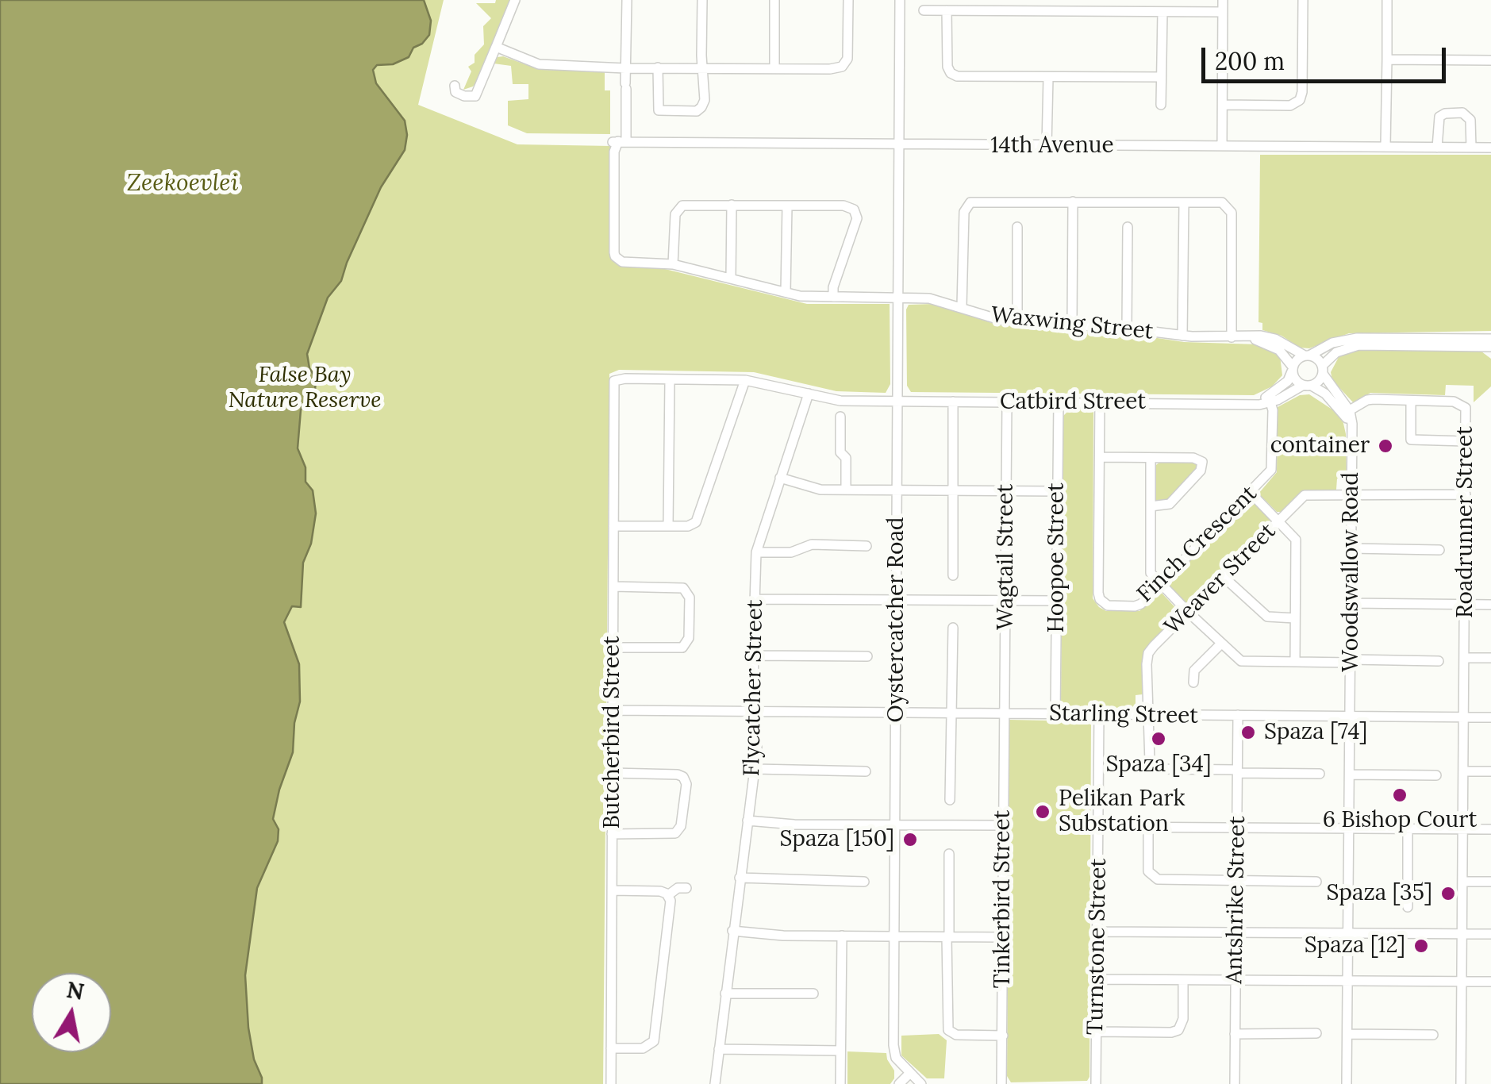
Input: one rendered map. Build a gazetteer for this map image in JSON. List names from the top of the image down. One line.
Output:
{"streets":{"street":["14th Avenue","Waxwing Street","Catbird Street","Roadrunner Street","Finch Crescent","Wagtail Street","Hoopoe Street","Woodswallow Road","Weaver Street","Oystercatcher Road","Flycatcher Street","Starling Street","Butcherbird Street","Tinkerbird Street","Antshrike Street","Turnstone Street"]},"crossings":[["14th Avenue","Waxwing Street"],["14th Avenue","Oystercatcher Road"],["Waxwing Street","Catbird Street"],["Waxwing Street","Woodswallow Road"],["Waxwing Street","Oystercatcher Road"],["Catbird Street","Finch Crescent"],["Catbird Street","Wagtail Street"],["Catbird Street","Hoopoe Street"],["Catbird Street","Woodswallow Road"],["Catbird Street","Oystercatcher Road"],["Catbird Street","Flycatcher Street"],["Catbird Street","Butcherbird Street"],["Roadrunner Street","Woodswallow Road"],["Roadrunner Street","Weaver Street"],["Roadrunner Street","Starling Street"],["Wagtail Street","Starling Street"],["Wagtail Street","Tinkerbird Street"],["Hoopoe Street","Starling Street"],["Woodswallow Road","Weaver Street"],["Woodswallow Road","Starling Street"],["Weaver Street","Starling Street"],["Weaver Street","Antshrike Street"],["Oystercatcher Road","Starling Street"],["Flycatcher Street","Starling Street"],["Starling Street","Butcherbird Street"],["Starling Street","Tinkerbird Street"],["Starling Street","Antshrike Street"],["Starling Street","Turnstone Street"]],"water":["Zeekoevlei"],"parks":["False Bay Nature Reserve"],"places":["container","Spaza [74]","Spaza [34]","6 Bishop Court","Pelikan Park Substation","Spaza [150]","Spaza [35]","Spaza [12]"],"scale_bar":"200 m","north":"top"}
